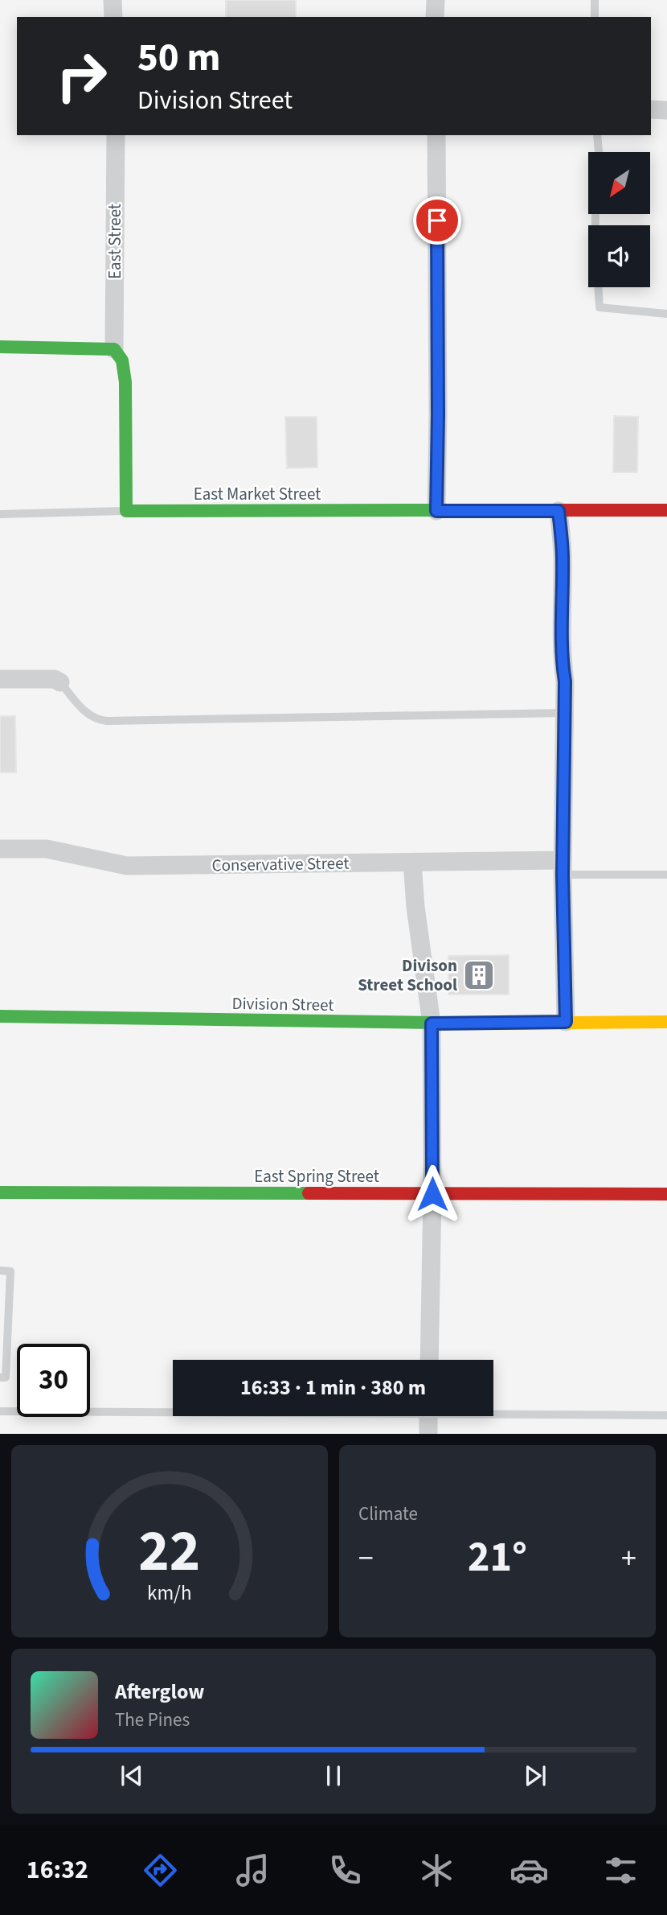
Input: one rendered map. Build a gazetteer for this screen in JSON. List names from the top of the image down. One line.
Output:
{"streets":{"street":["East Street","East Market Street","Conservative Street","Division Street","East Spring Street"]},"places":{"building":["Divison Street School"]},"north":"bottom left","page":{"turn":["50 m","Division Street"],"limit":"30","trip":"16:33 · 1 min · 380 m","tile":"Climate","heat":["−","21°","+"],"song":["Afterglow","The Pines"],"tabs":"16:32","gauge":["22","km/h"]}}
